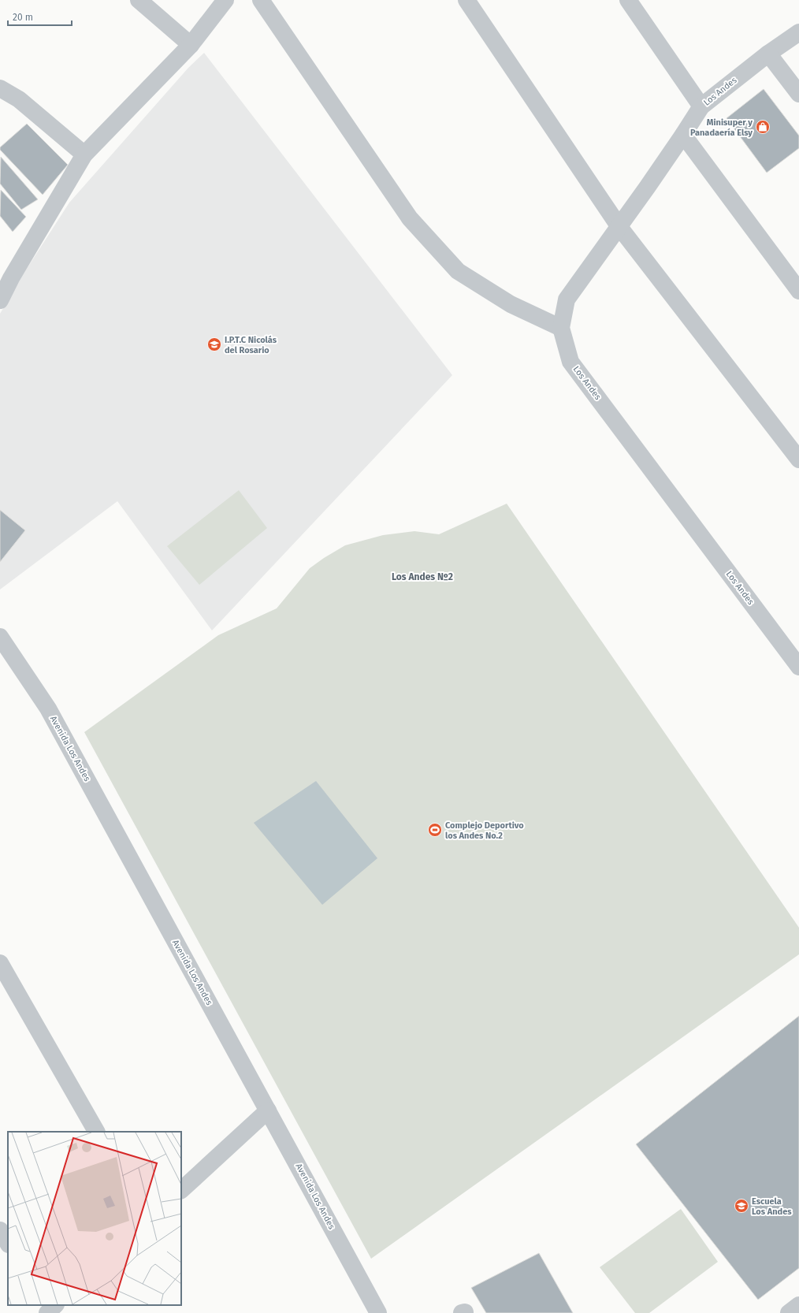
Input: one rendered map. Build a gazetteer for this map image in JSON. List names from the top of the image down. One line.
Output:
{"streets":{"street":["Los Andes","Avenida Los Andes"]},"districts":["Los Andes Nº2"],"places":{"shop":["Minisuper y Panadaería Elsy"],"school or university":["I.P.T.C Nicolás del Rosario","Escuela Los Andes"],"sports":["Complejo Deportivo los Andes No.2"]},"scale_bar":"20 m"}
